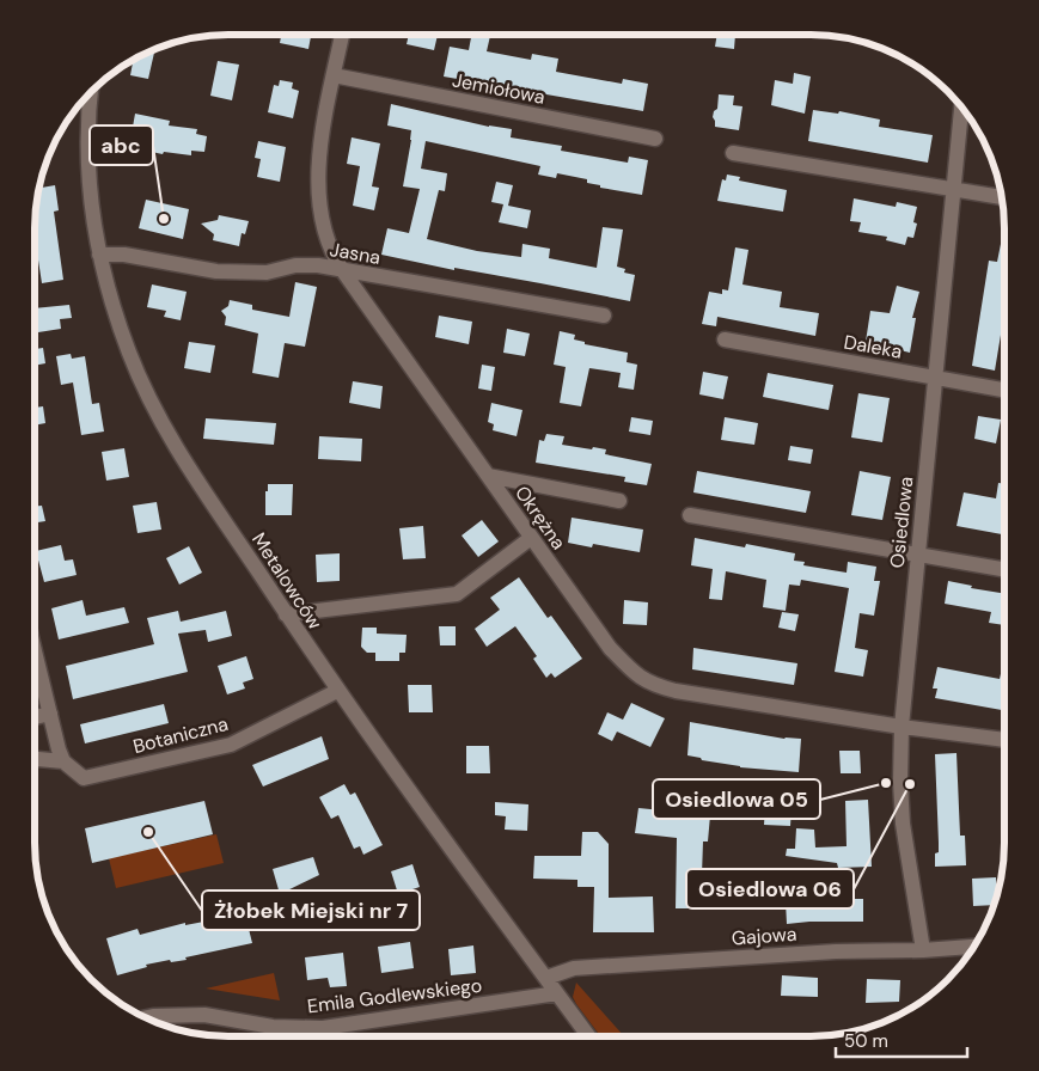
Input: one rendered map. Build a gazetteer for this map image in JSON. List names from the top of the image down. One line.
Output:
{"streets":{"street":["Jemiołowa","Jasna","Daleka","Okrężna","Osiedlowa","Metalowców","Botaniczna","Gajowa","Emila Godlewskiego"]},"crossings":[["Jemiołowa","Okrężna"],["Jasna","Okrężna"],["Jasna","Metalowców"],["Daleka","Osiedlowa"],["Okrężna","Osiedlowa"],["Osiedlowa","Gajowa"],["Metalowców","Botaniczna"],["Metalowców","Gajowa"],["Metalowców","Emila Godlewskiego"]],"places":["abc","Osiedlowa 05","Osiedlowa 06","Żłobek Miejski nr 7"],"scale_bar":"50 m"}
